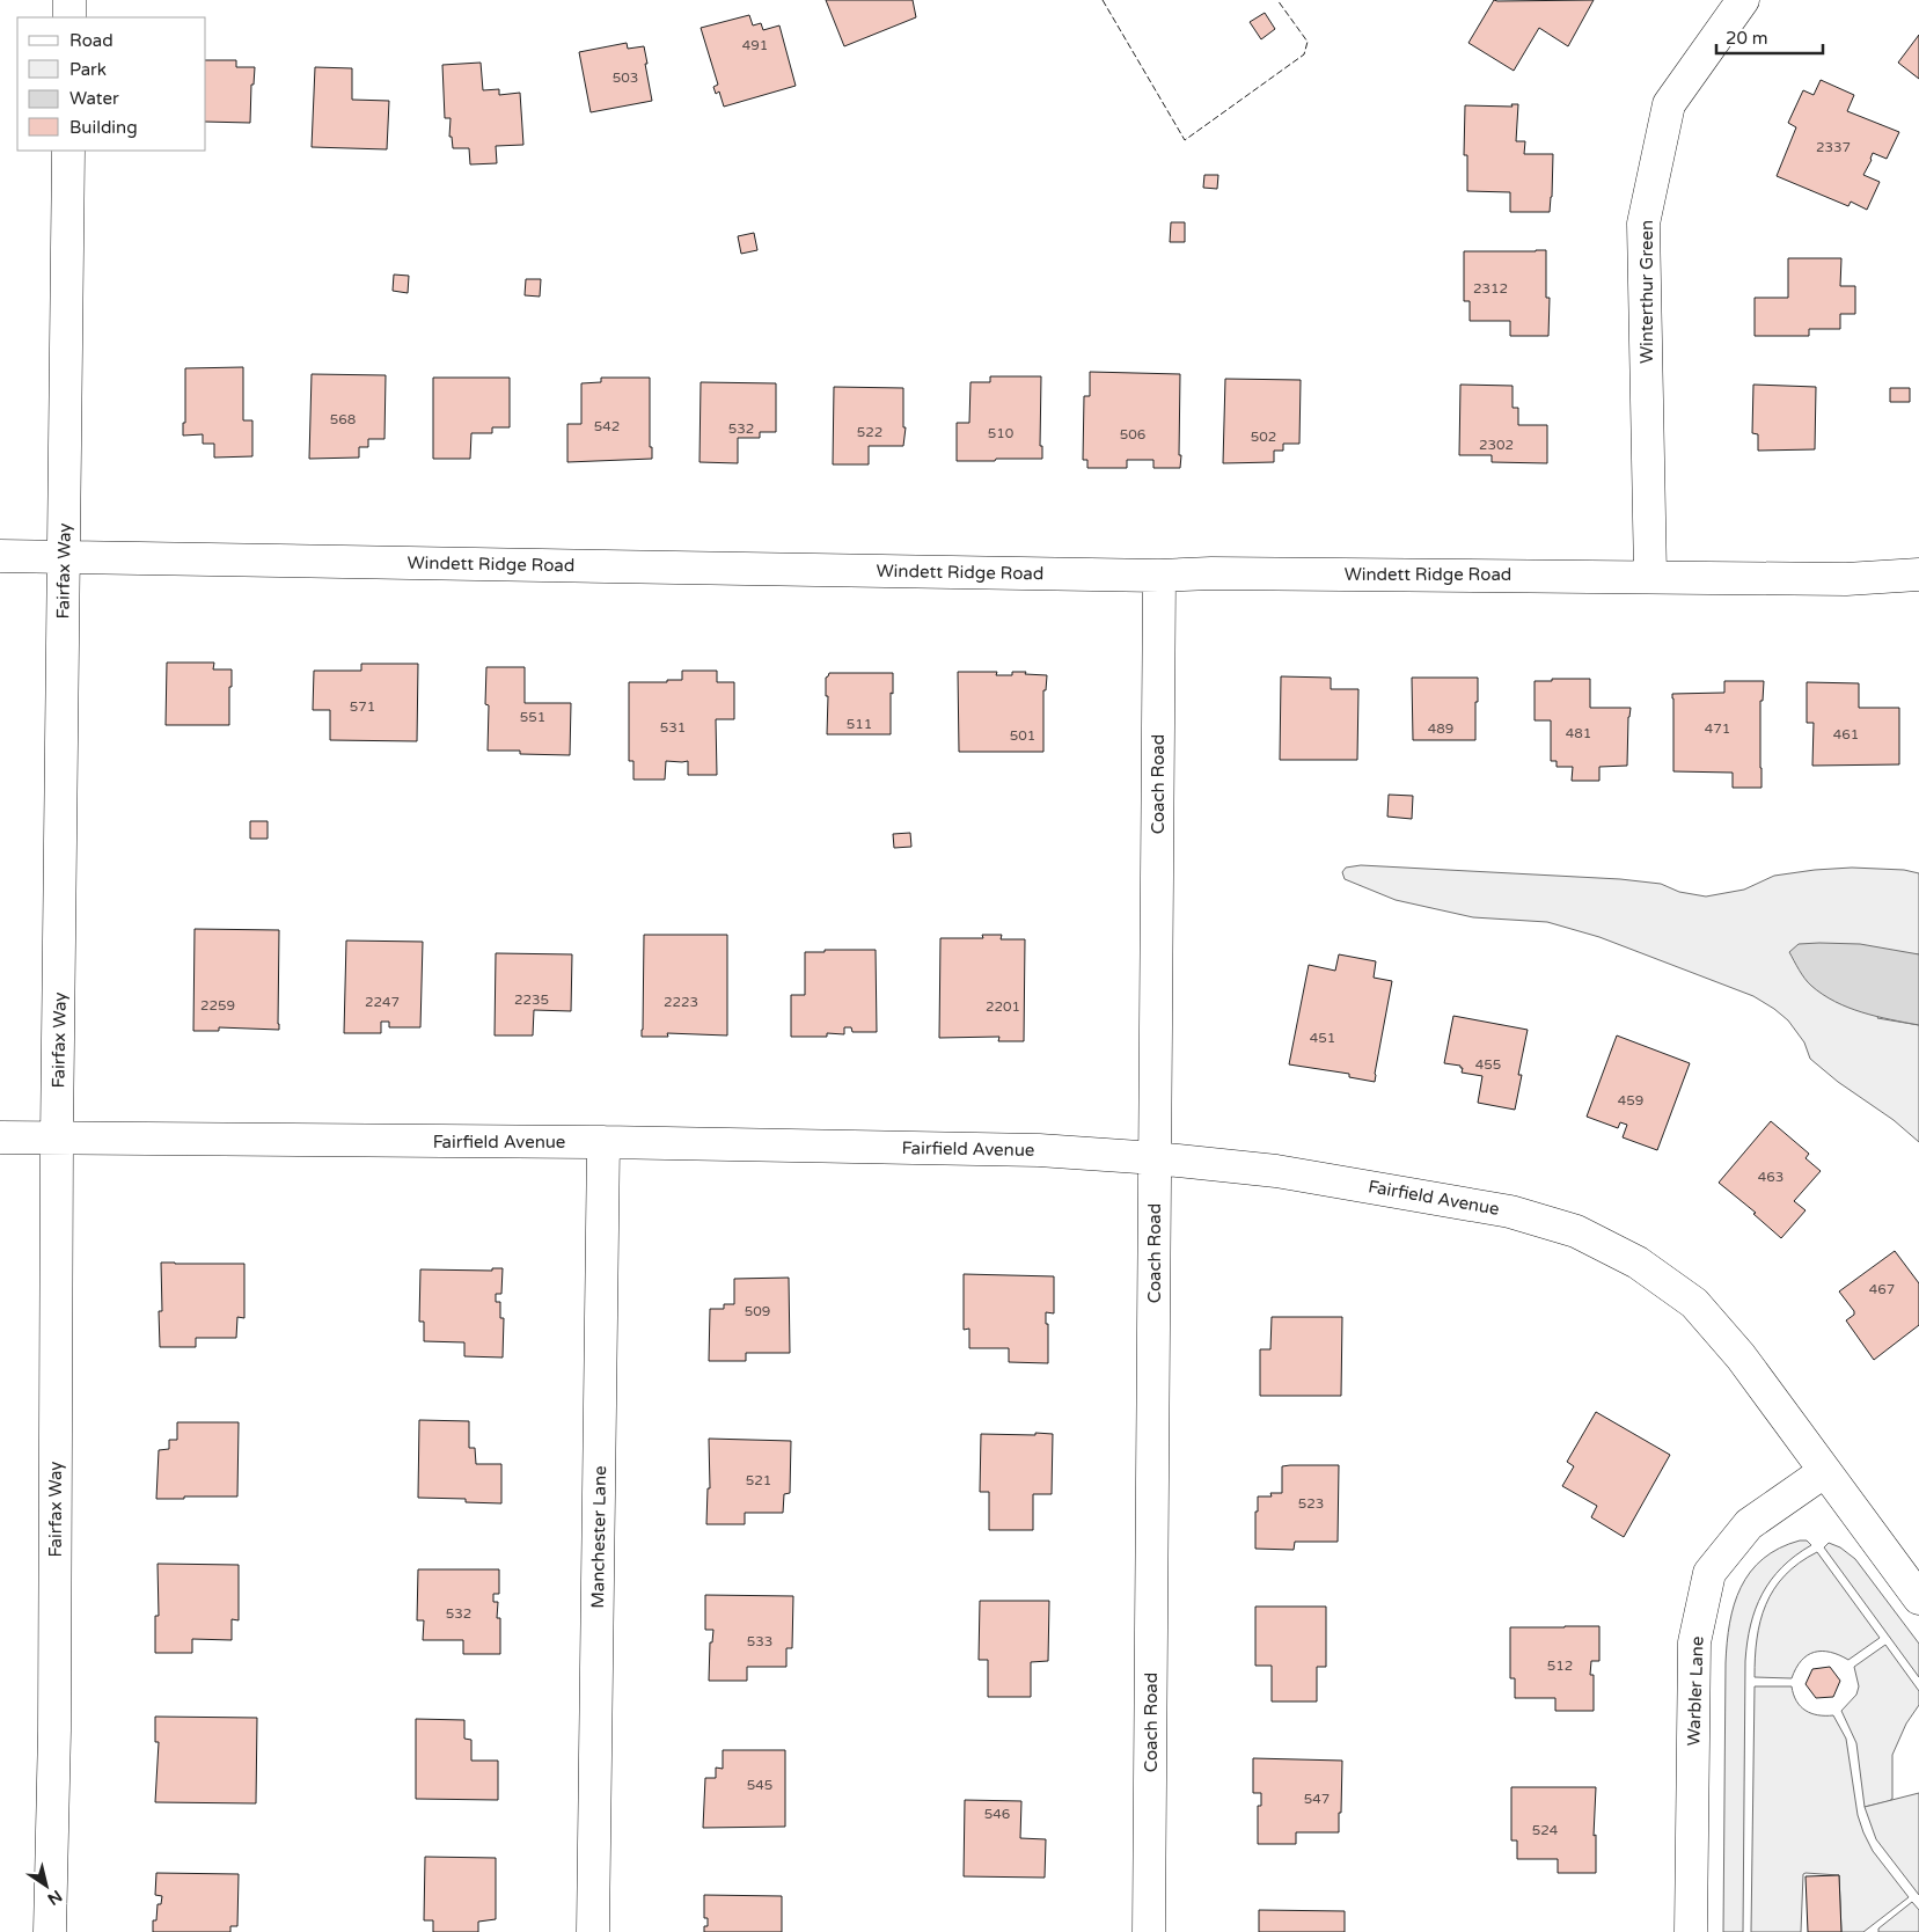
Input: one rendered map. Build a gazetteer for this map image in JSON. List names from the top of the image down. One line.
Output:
{"streets":{"street":["Winterthur Green","Windett Ridge Road","Fairfax Way","Coach Road","Fairfield Avenue","Manchester Lane","Warbler Lane"]},"crossings":[["Winterthur Green","Windett Ridge Road"],["Windett Ridge Road","Fairfax Way"],["Windett Ridge Road","Coach Road"],["Fairfax Way","Fairfield Avenue"],["Coach Road","Fairfield Avenue"],["Fairfield Avenue","Manchester Lane"],["Fairfield Avenue","Warbler Lane"]],"house_numbers":["491","503","2337","2312","568","542","532","522","510","506","502","2302","571","551","511","531","489","471","481","461","501","2235","2247","2223","2259","2201","451","455","459","463","467","509","521","523","532","533","512","545","547","546","524"],"legend":["Road","Park","Water","Building"],"scale_bar":"20 m","north":"bottom right"}
